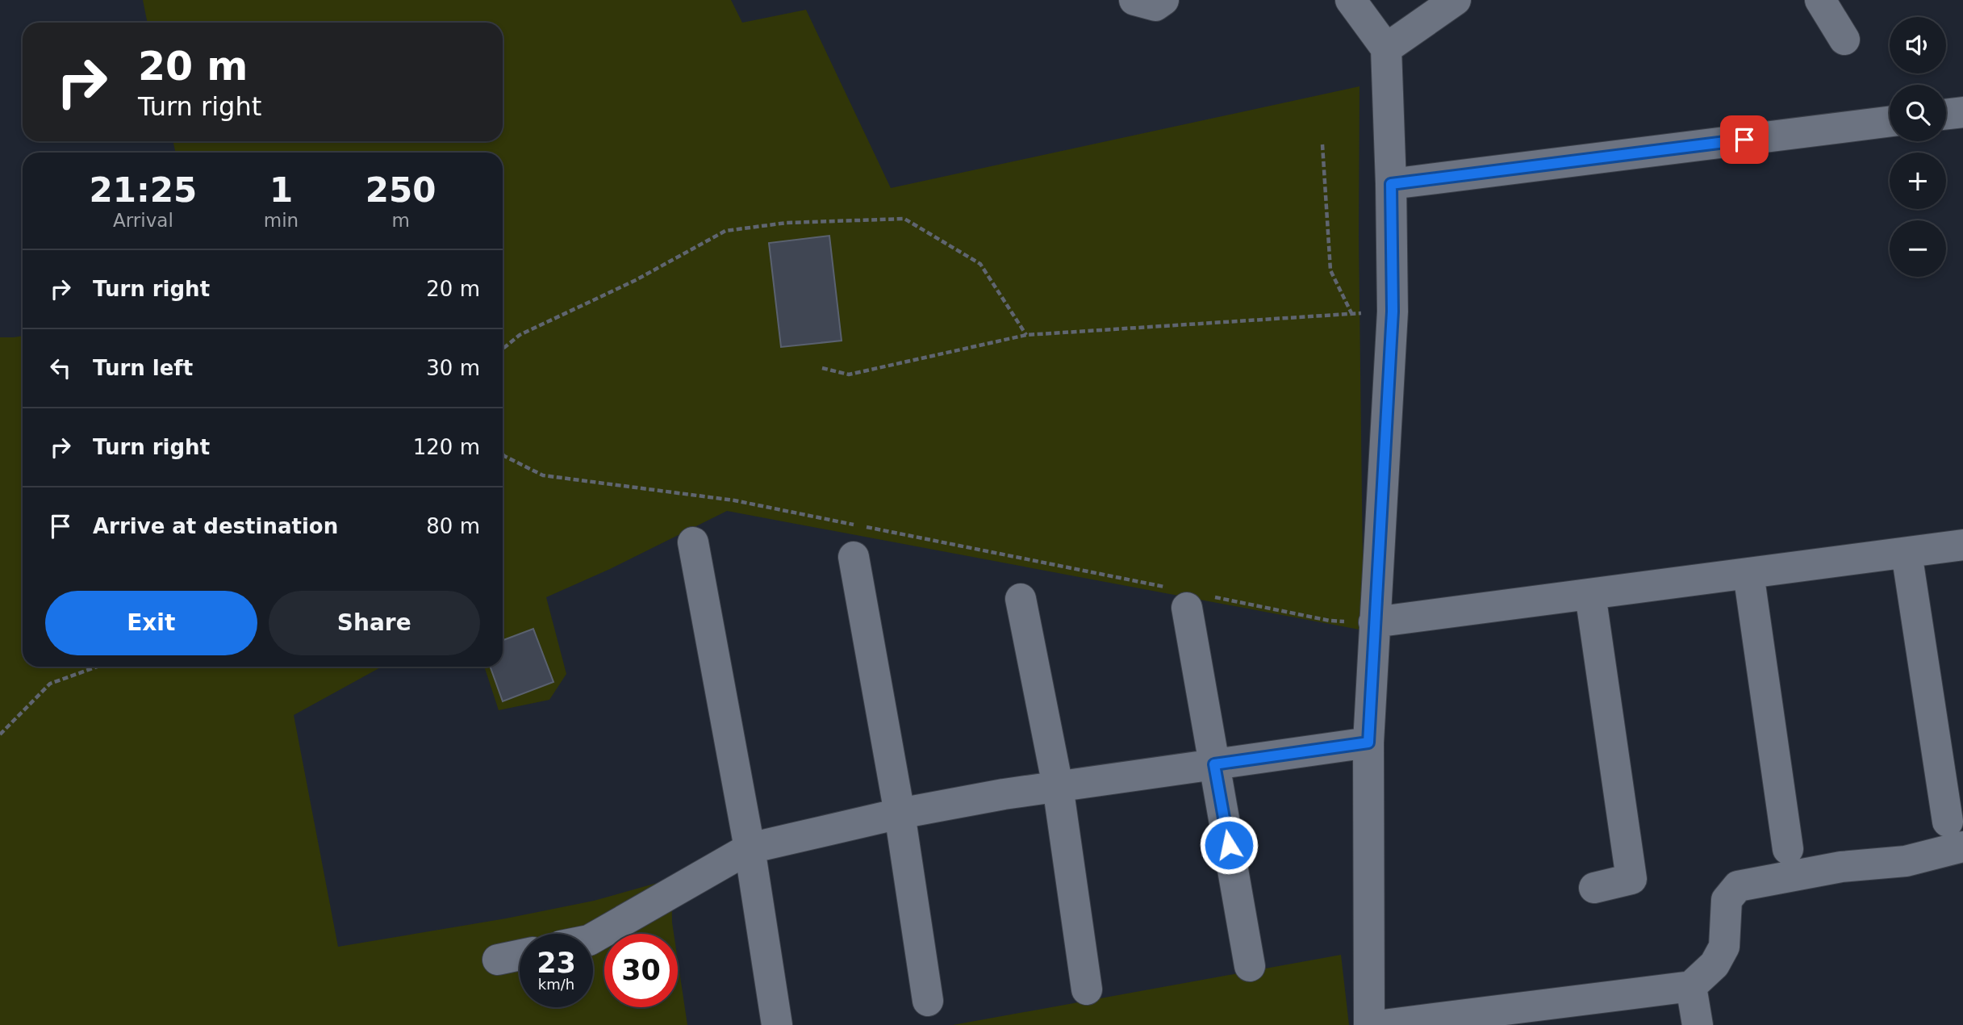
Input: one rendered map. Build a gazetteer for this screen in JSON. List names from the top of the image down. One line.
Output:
{"page":{"map_buttons":["+","−"],"turn":["20 m","Turn right"],"eta":["21:25","Arrival","1","min","250","m"],"list":[{"name":"Turn right","value":"20 m"},{"name":"Turn left","value":"30 m"},{"name":"Turn right","value":"120 m"},{"name":"Arrive at destination","value":"80 m"}],"buttons":["Exit","Share"],"speed":"23 km/h","limit":"30"}}
